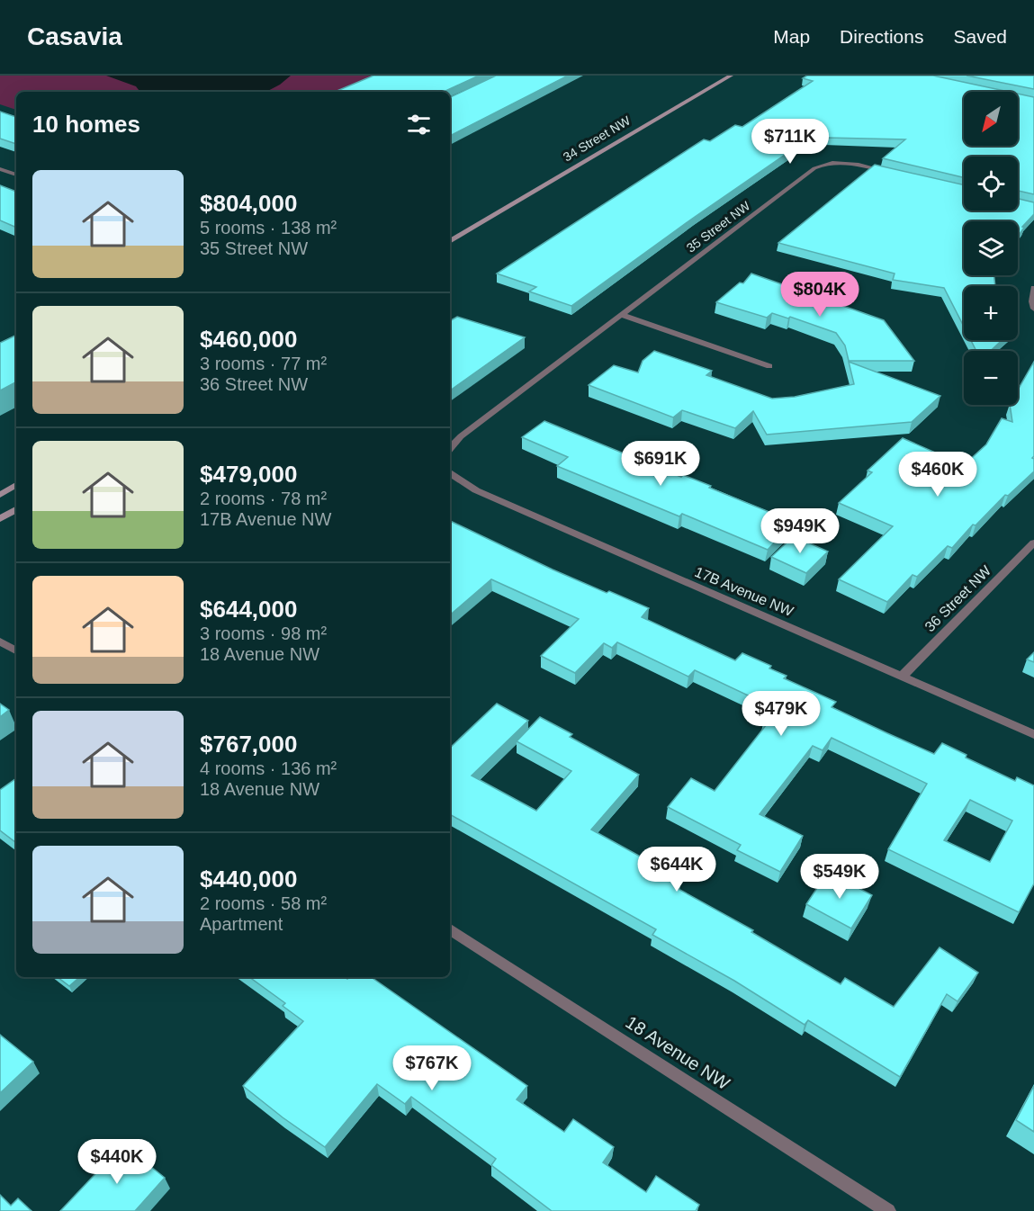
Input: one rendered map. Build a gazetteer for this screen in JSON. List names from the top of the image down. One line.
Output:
{"streets":{"main road":["34 Street NW"],"street":["35 Street NW","17B Avenue NW","36 Street NW","18 Avenue NW"]},"crossings":[["17B Avenue NW","36 Street NW"]],"north":"bottom left","page":{"header":"Casavia","nav":["Map","Directions","Saved"],"map_buttons":["+","−"],"heading":"10 homes","price":["$711K","$804K","$691K","$460K","$949K","$479K","$644K","$549K","$767K","$440K"],"list":[{"name":"$804,000","note":"5 rooms · 138 m² · 35 Street NW"},{"name":"$460,000","note":"3 rooms · 77 m² · 36 Street NW"},{"name":"$479,000","note":"2 rooms · 78 m² · 17B Avenue NW"},{"name":"$644,000","note":"3 rooms · 98 m² · 18 Avenue NW"},{"name":"$767,000","note":"4 rooms · 136 m² · 18 Avenue NW"},{"name":"$440,000","note":"2 rooms · 58 m² · Apartment"}]}}
